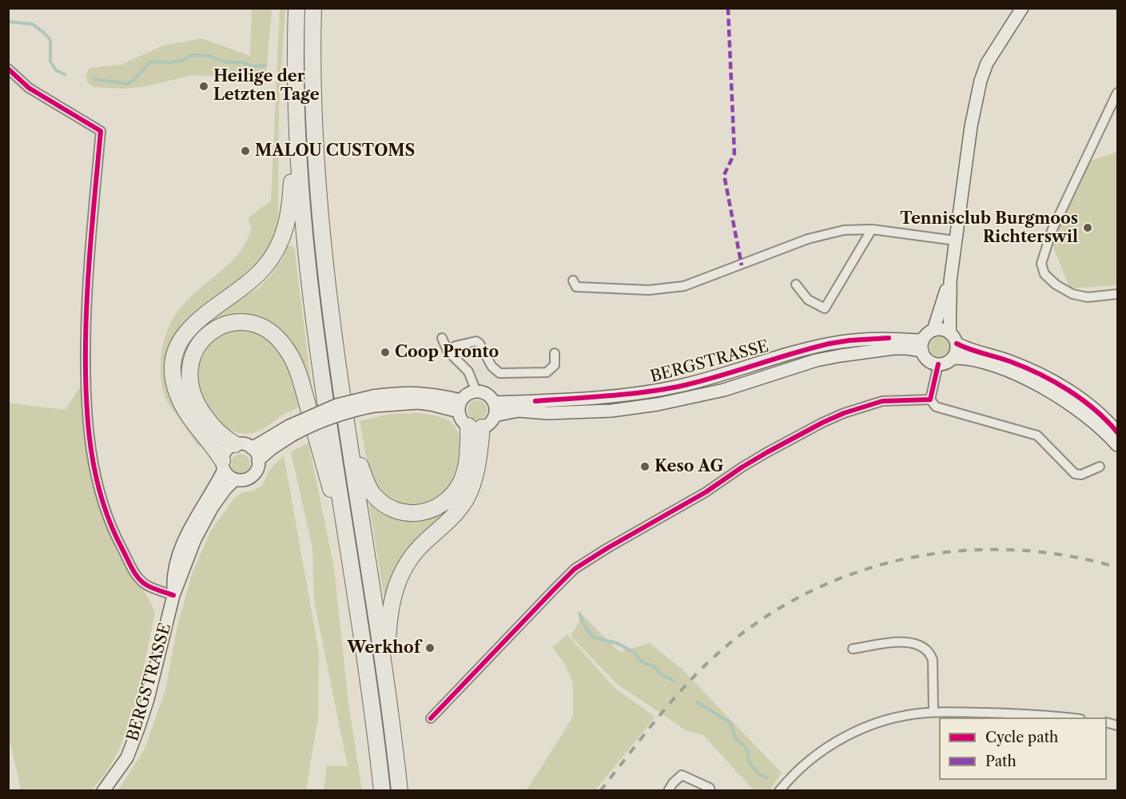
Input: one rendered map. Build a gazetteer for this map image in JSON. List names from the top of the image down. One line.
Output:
{"streets":{"main road":["BERGSTRASSE"]},"places":["Heilige der Letzten Tage","MALOU CUSTOMS","Tennisclub Burgmoos Richterswil","Coop Pronto","Keso AG","Werkhof"],"legend":["Cycle path","Path"]}
